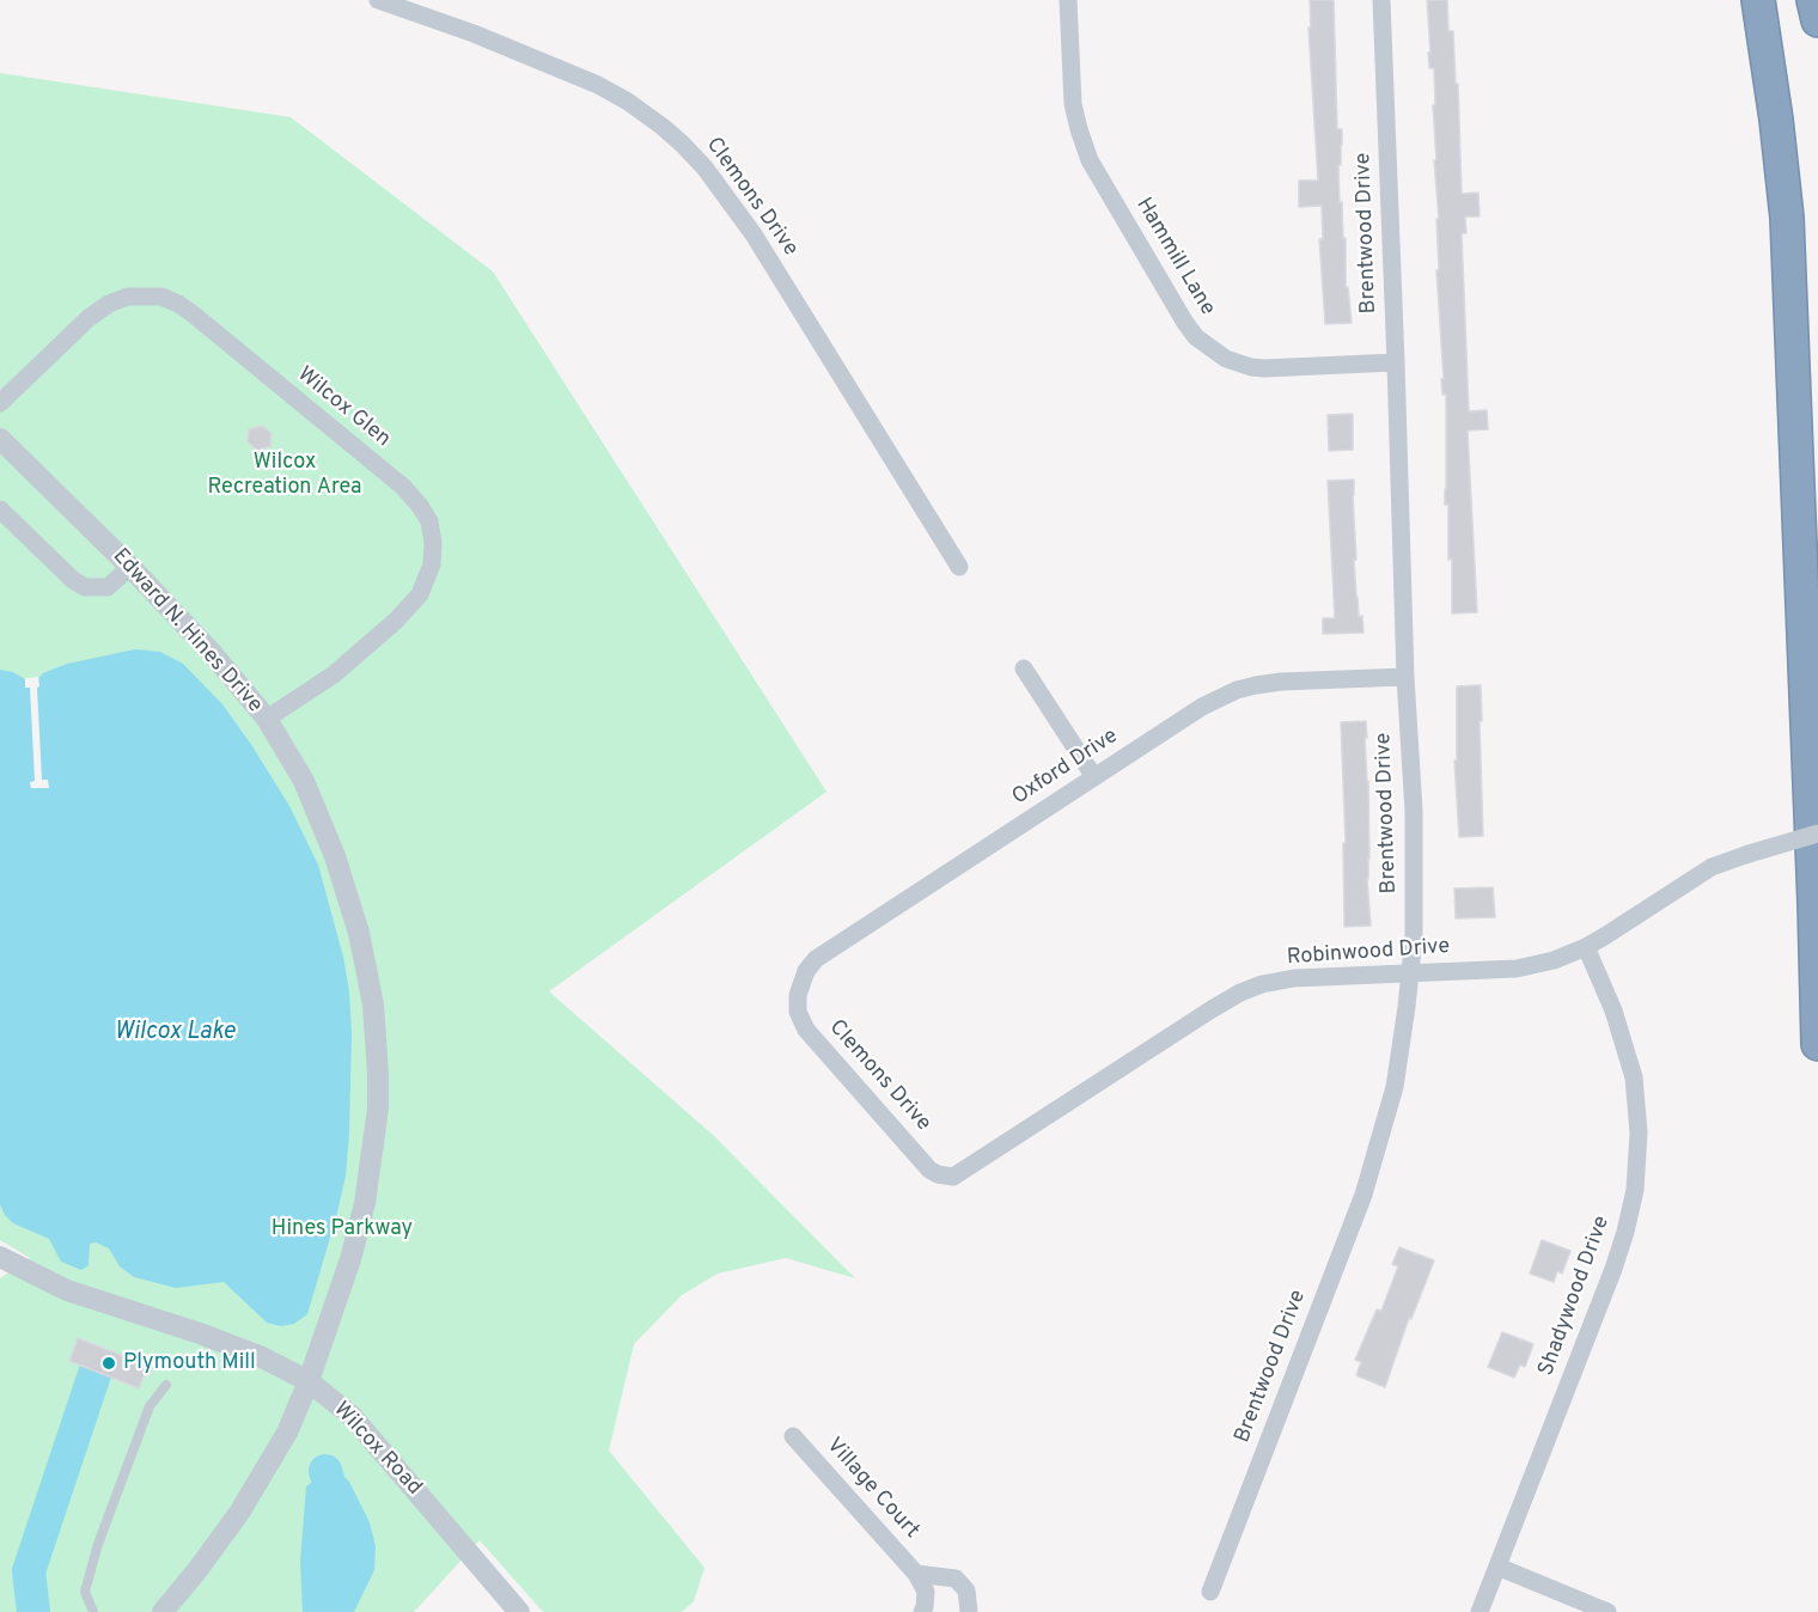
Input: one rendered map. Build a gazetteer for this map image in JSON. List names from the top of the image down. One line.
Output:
{"streets":{"street":["Clemons Drive","Brentwood Drive","Hammill Lane","Wilcox Glen","Edward N. Hines Drive","Oxford Drive","Robinwood Drive","Shadywood Drive","Wilcox Road","Village Court"]},"crossings":[["Clemons Drive","Oxford Drive"],["Clemons Drive","Robinwood Drive"],["Brentwood Drive","Hammill Lane"],["Brentwood Drive","Oxford Drive"],["Brentwood Drive","Robinwood Drive"],["Wilcox Glen","Edward N. Hines Drive"],["Edward N. Hines Drive","Wilcox Road"],["Robinwood Drive","Shadywood Drive"]],"water":["Wilcox Lake"],"parks":["Wilcox Recreation Area","Hines Parkway"],"places":["Plymouth Mill"]}
